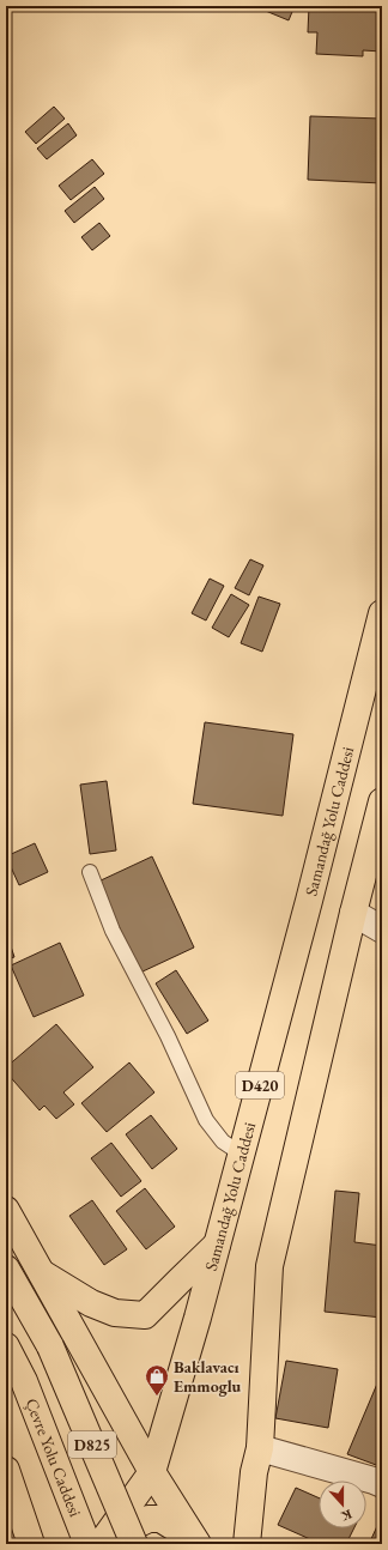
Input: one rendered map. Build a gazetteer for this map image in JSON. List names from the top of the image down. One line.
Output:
{"streets":{"highway":["Samandağ Yolu Caddesi","D420","D825","Çevre Yolu Caddesi"]},"crossings":[["Samandağ Yolu Caddesi","Çevre Yolu Caddesi"]],"places":{"shop":["Baklavacı Emmoglu"]},"north":"bottom"}
